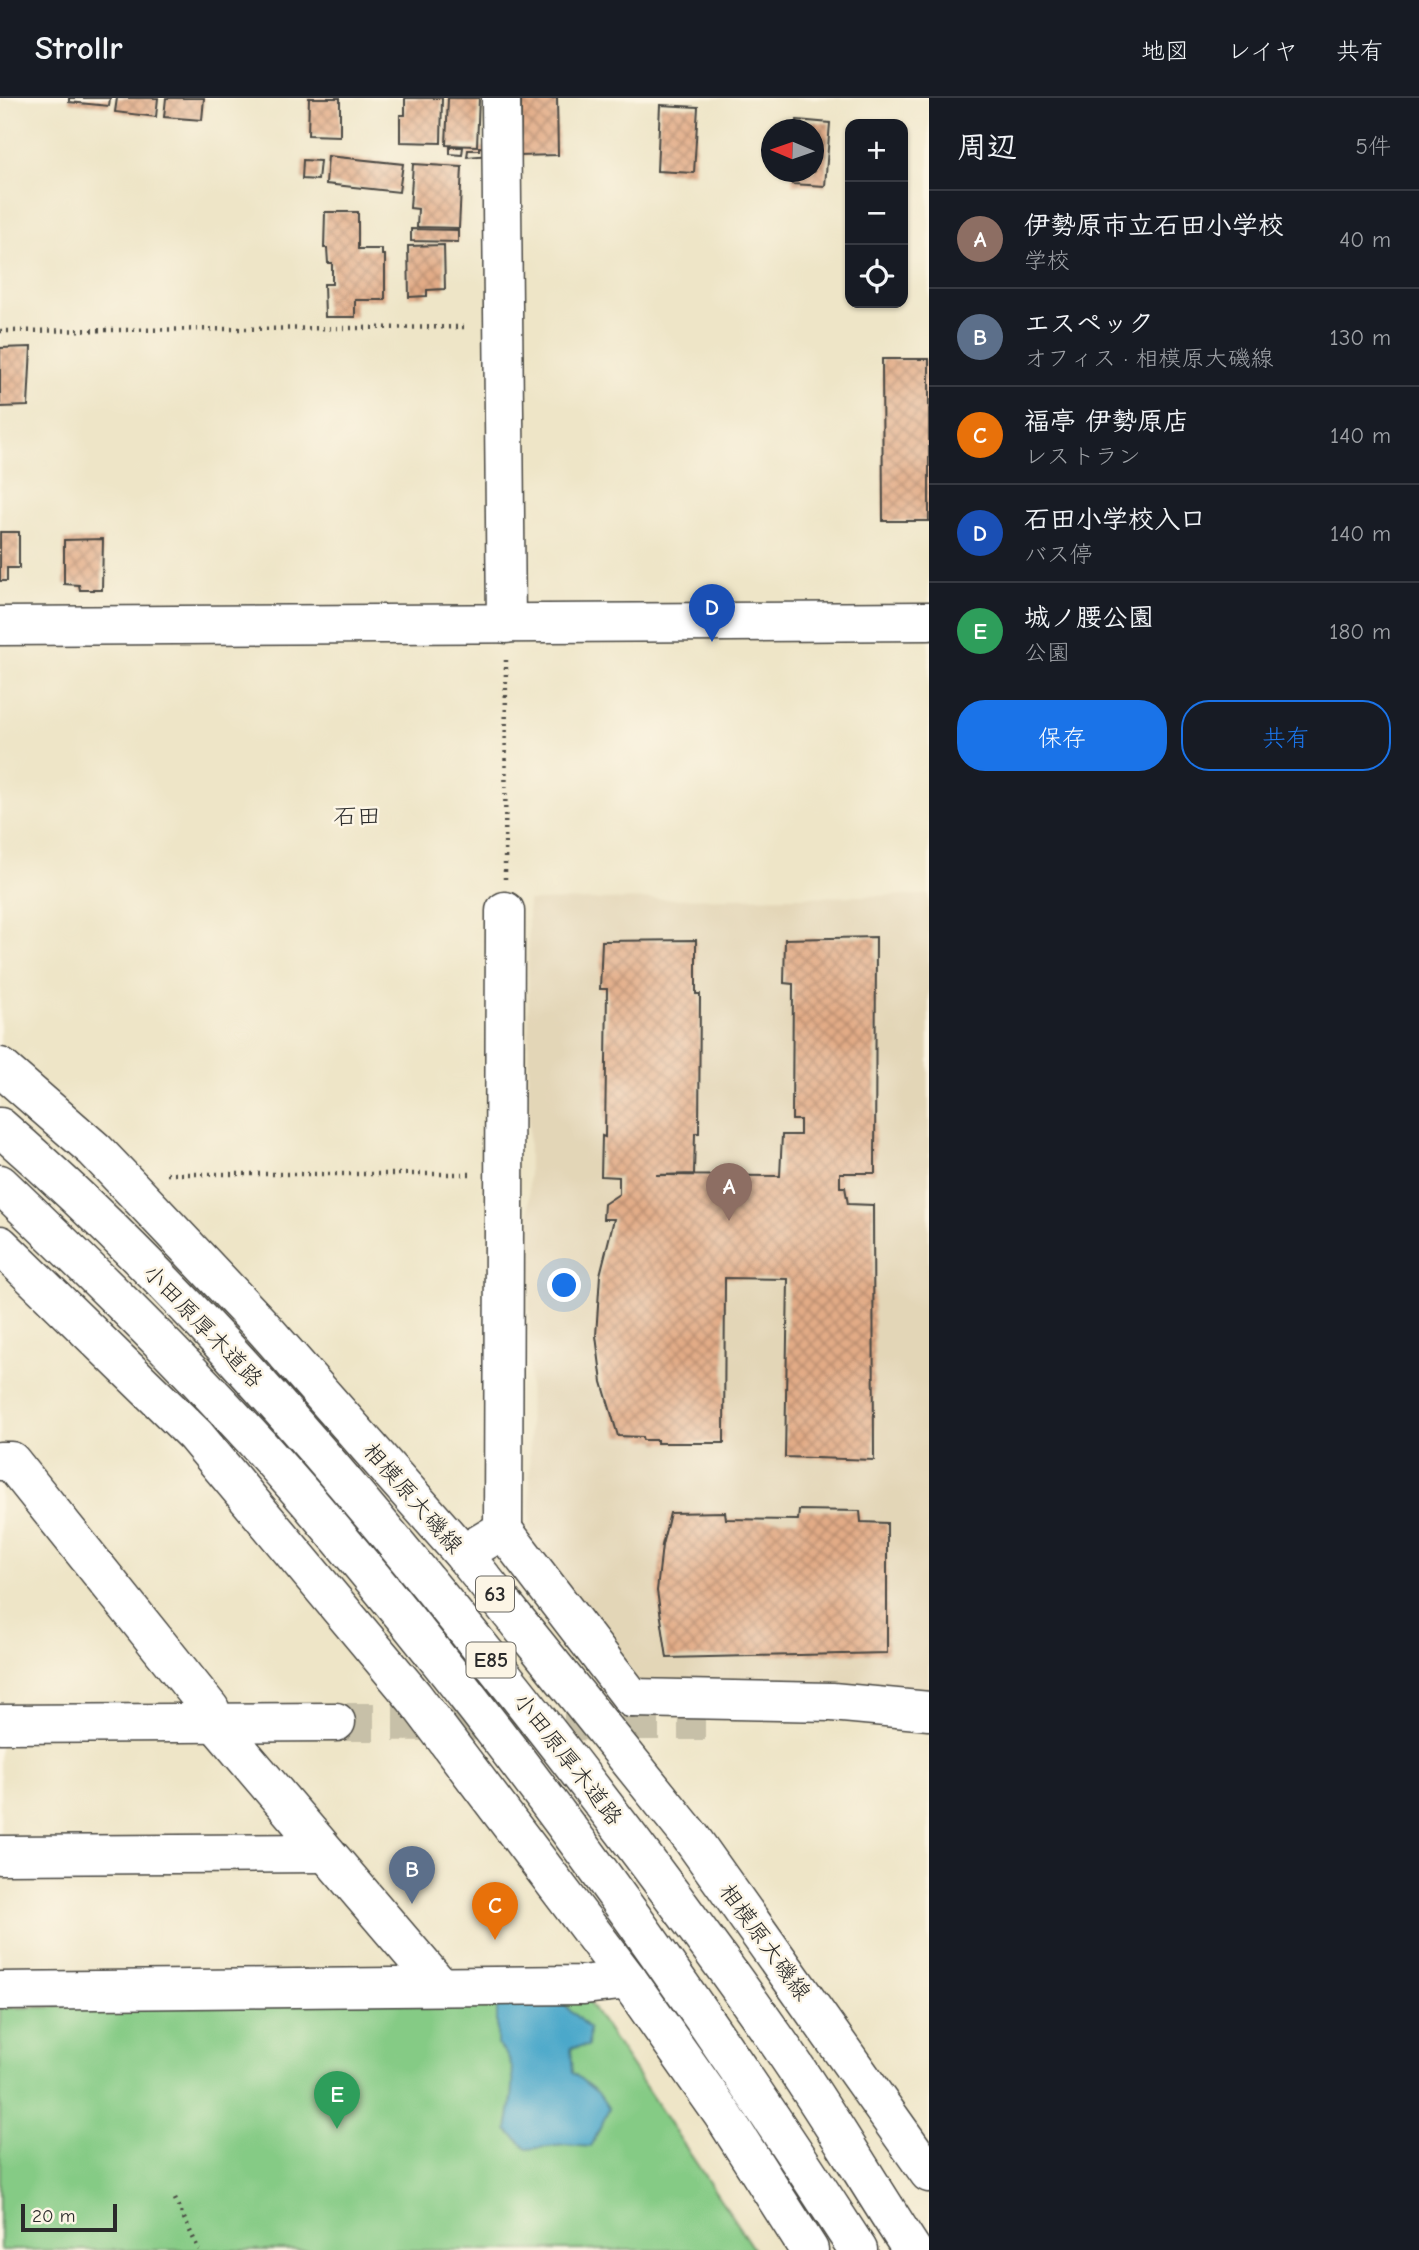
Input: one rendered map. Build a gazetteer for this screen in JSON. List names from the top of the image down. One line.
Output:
{"streets":{"main road":["小田原厚木道路","相模原大磯線","63","E85"]},"districts":["石田"],"scale_bar":"20 m","north":"left","page":{"header":"Strollr","nav":["地図","レイヤ","共有"],"heading":["周辺","5件"],"map_buttons":["+","−"],"list":[{"mark":"A","name":"伊勢原市立石田小学校","note":"学校","value":"40 m"},{"mark":"B","name":"エスペック","note":"オフィス · 相模原大磯線","value":"130 m"},{"mark":"C","name":"福亭 伊勢原店","note":"レストラン","value":"140 m"},{"mark":"D","name":"石田小学校入口","note":"バス停","value":"140 m"},{"mark":"E","name":"城ノ腰公園","note":"公園","value":"180 m"}],"pins":["D","A","B","C","E"],"buttons":["保存","共有"],"scale":"20 m"}}
